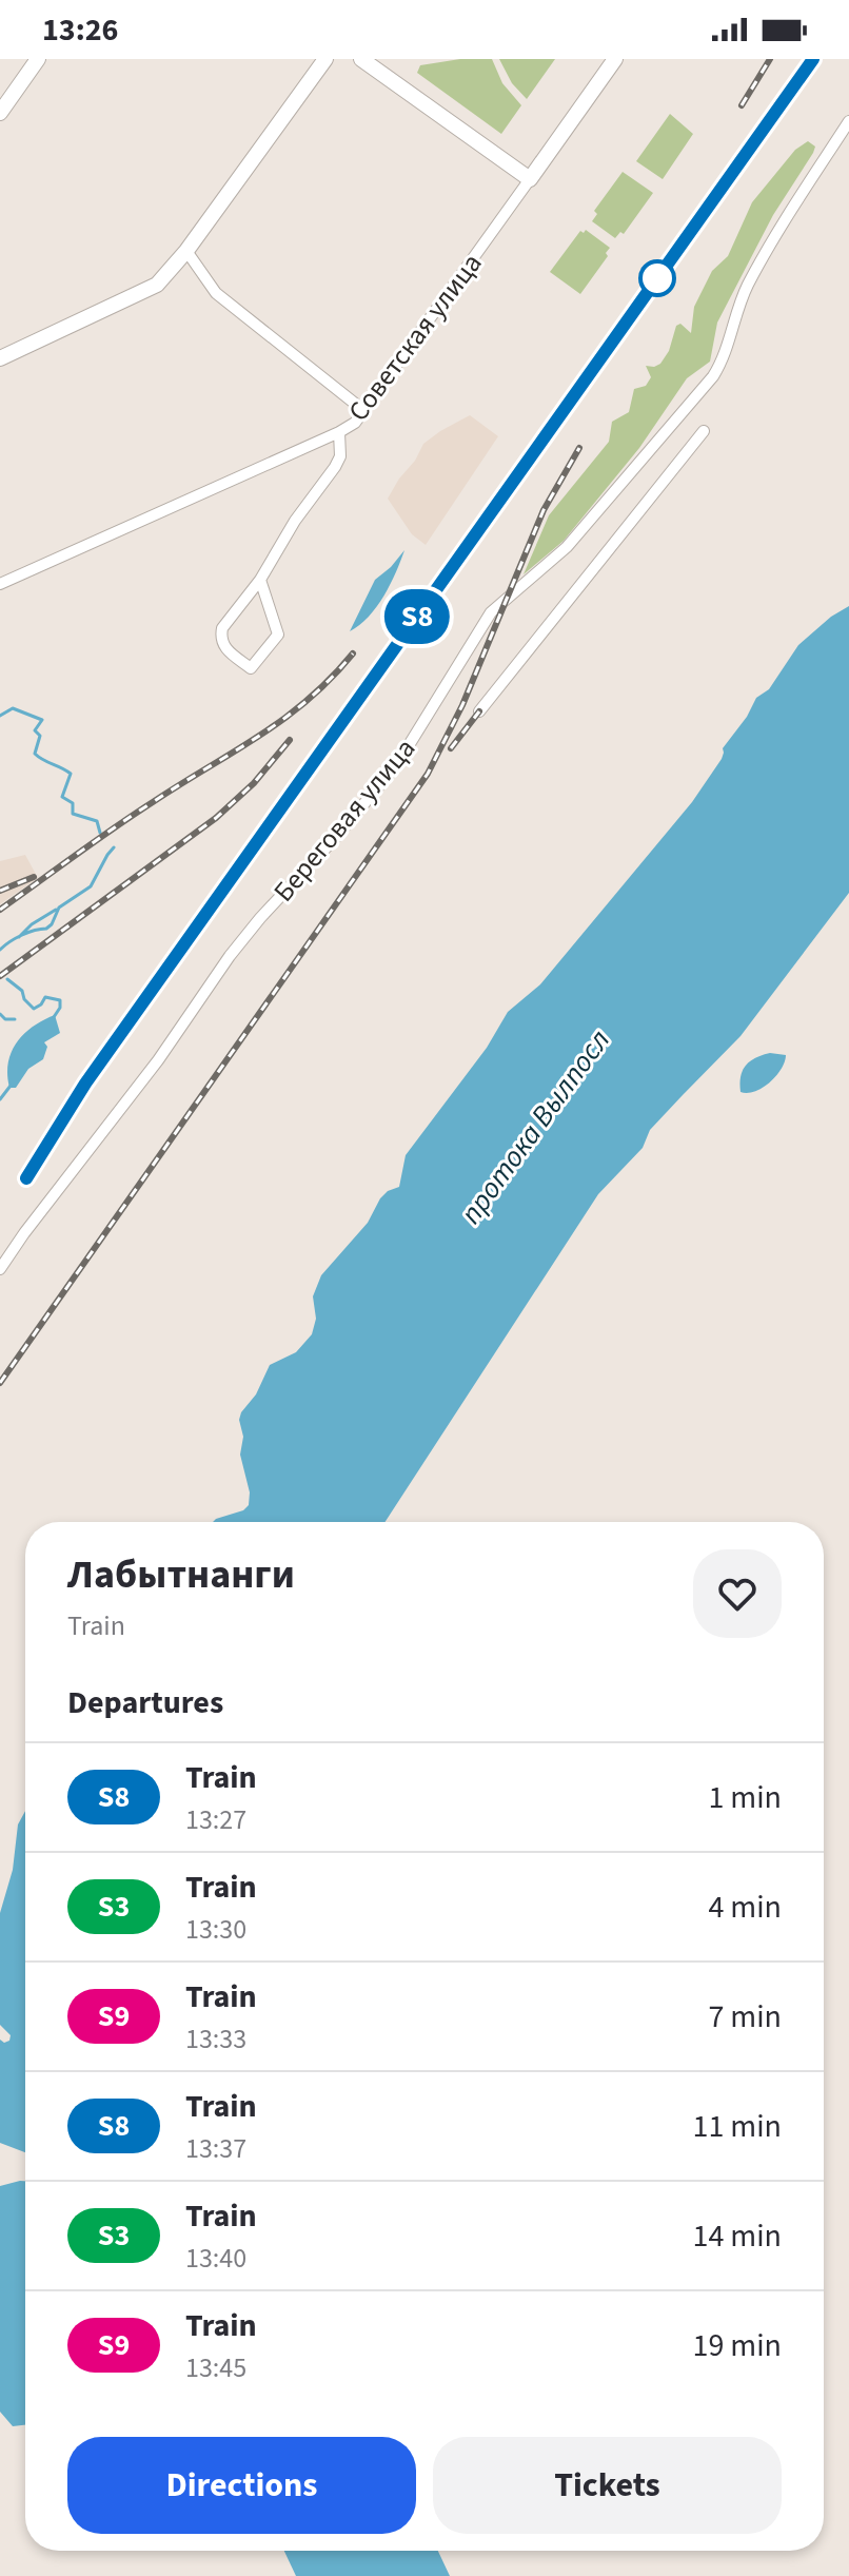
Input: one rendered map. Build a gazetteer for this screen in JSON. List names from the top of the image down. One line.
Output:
{"streets":{"street":["Советская улица","Береговая улица"]},"water":["протока Вылпосл"],"page":{"status":"13:26","on_map":"S8","heading":[["Лабытнанги","Train"],"Departures"],"list":[{"mark":"S8","name":"Train","note":"13:27","value":"1 min"},{"mark":"S3","name":"Train","note":"13:30","value":"4 min"},{"mark":"S9","name":"Train","note":"13:33","value":"7 min"},{"mark":"S8","name":"Train","note":"13:37","value":"11 min"},{"mark":"S3","name":"Train","note":"13:40","value":"14 min"},{"mark":"S9","name":"Train","note":"13:45","value":"19 min"}],"buttons":["Directions","Tickets"]}}
